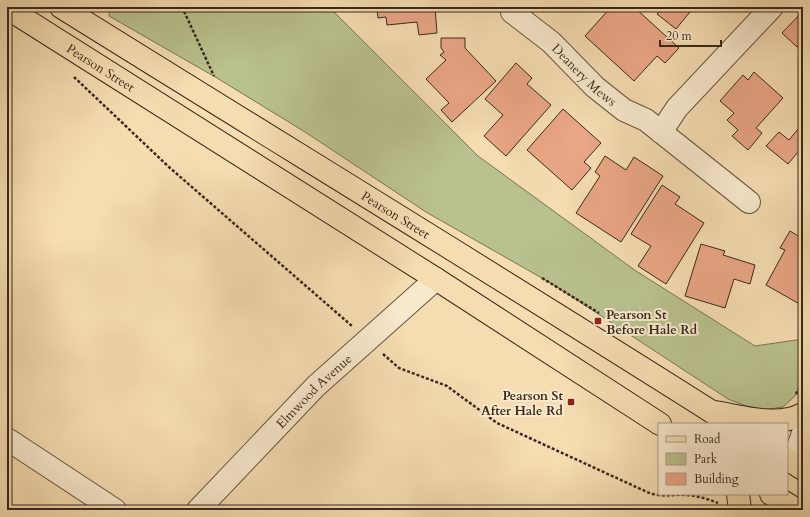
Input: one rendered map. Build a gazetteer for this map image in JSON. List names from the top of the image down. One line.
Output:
{"streets":{"main road":["Pearson Street"],"street":["Deanery Mews","Elmwood Avenue"]},"crossings":[["Pearson Street","Elmwood Avenue"]],"places":{"transit":["Pearson St Before Hale Rd","Pearson St After Hale Rd"]},"legend":["Road","Park","Building"],"scale_bar":"20 m"}
